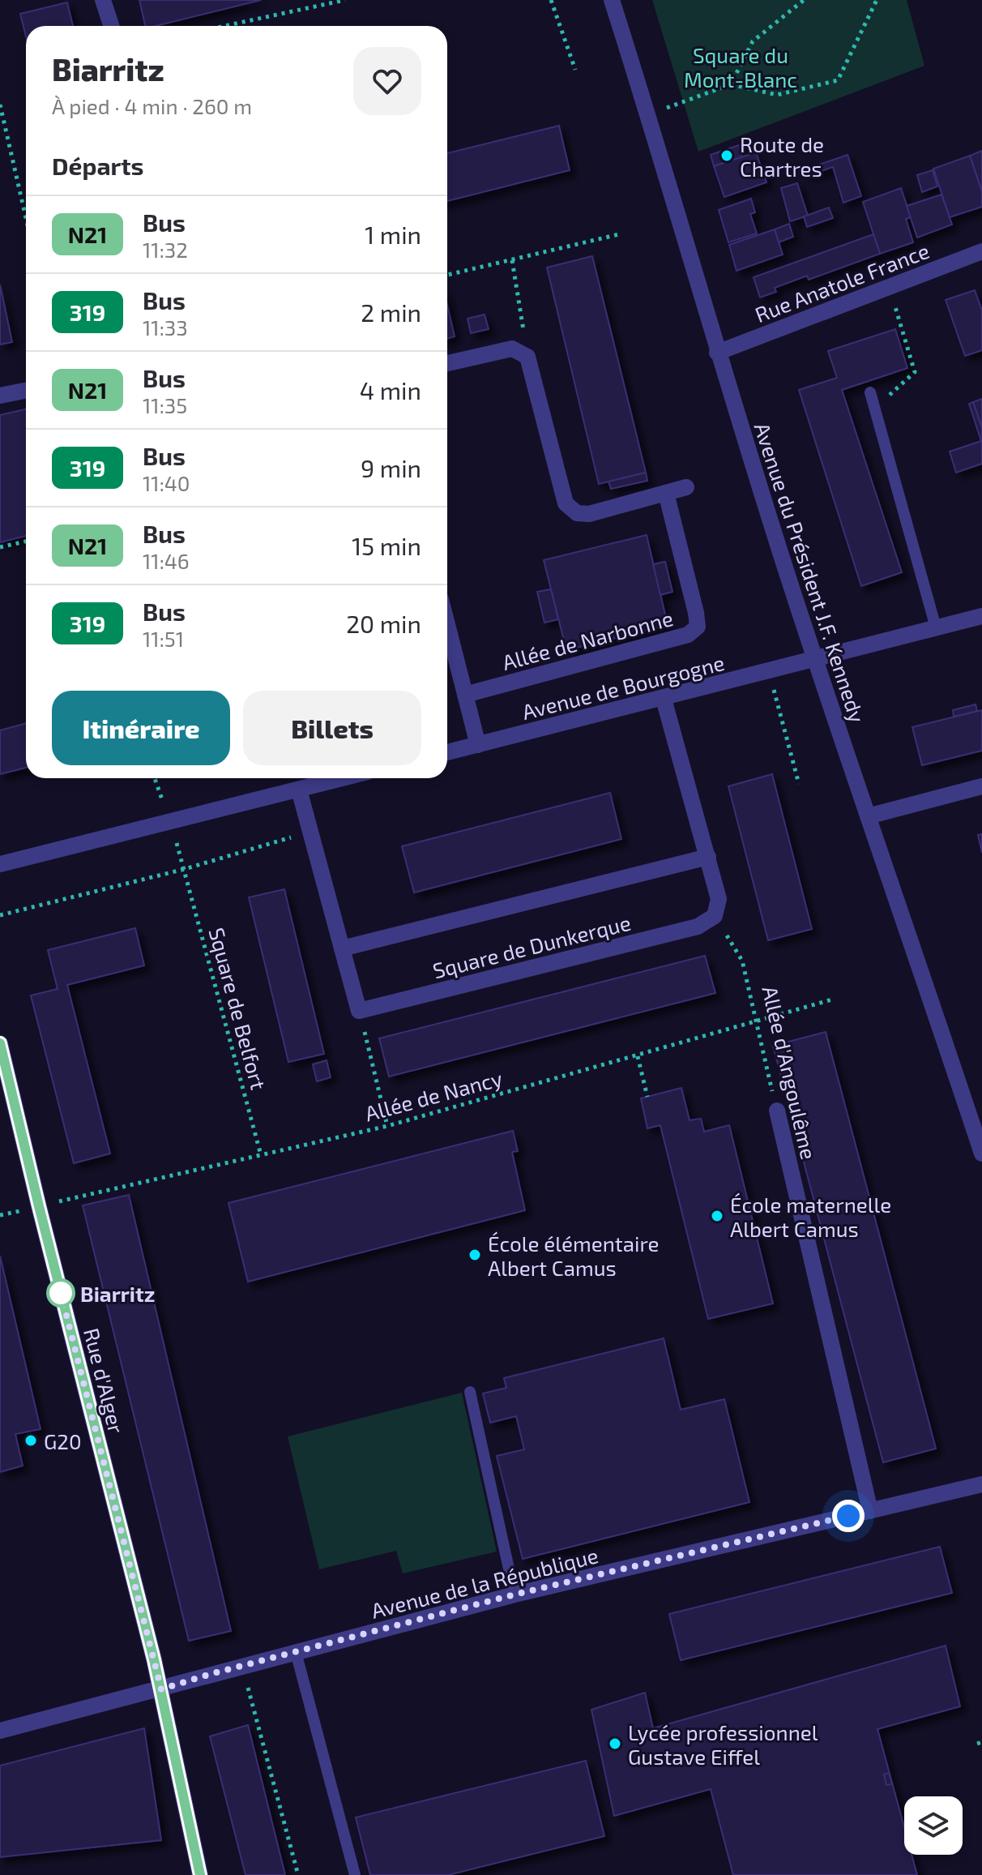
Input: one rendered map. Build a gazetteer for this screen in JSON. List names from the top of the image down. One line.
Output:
{"streets":{"street":["Rue Anatole France","Avenue du Président J.F. Kennedy","Allée de Narbonne","Avenue de Bourgogne","Square de Dunkerque","Allée d'Angoulême","Rue d'Alger","Avenue de la République"],"path":["Square de Belfort","Allée de Nancy"]},"crossings":[["Rue Anatole France","Avenue du Président J.F. Kennedy"],["Avenue du Président J.F. Kennedy","Avenue de Bourgogne"],["Square de Dunkerque","Allée d'Angoulême"],["Square de Belfort","Allée de Nancy"],["Allée d'Angoulême","Allée de Nancy"],["Allée d'Angoulême","Avenue de la République"],["Allée de Nancy","Rue d'Alger"],["Rue d'Alger","Avenue de la République"]],"parks":["Square du Mont-Blanc"],"places":["Route de Chartres","École maternelle Albert Camus","École élémentaire Albert Camus","Biarritz","G20","Lycée professionnel Gustave Eiffel"],"lines":["bus line N21"],"page":{"heading":[["Biarritz","À pied · 4 min · 260 m"],"Départs"],"list":[{"mark":"N21","name":"Bus","note":"11:32","value":"1 min"},{"mark":"319","name":"Bus","note":"11:33","value":"2 min"},{"mark":"N21","name":"Bus","note":"11:35","value":"4 min"},{"mark":"319","name":"Bus","note":"11:40","value":"9 min"},{"mark":"N21","name":"Bus","note":"11:46","value":"15 min"},{"mark":"319","name":"Bus","note":"11:51","value":"20 min"}],"buttons":["Itinéraire","Billets"]}}
